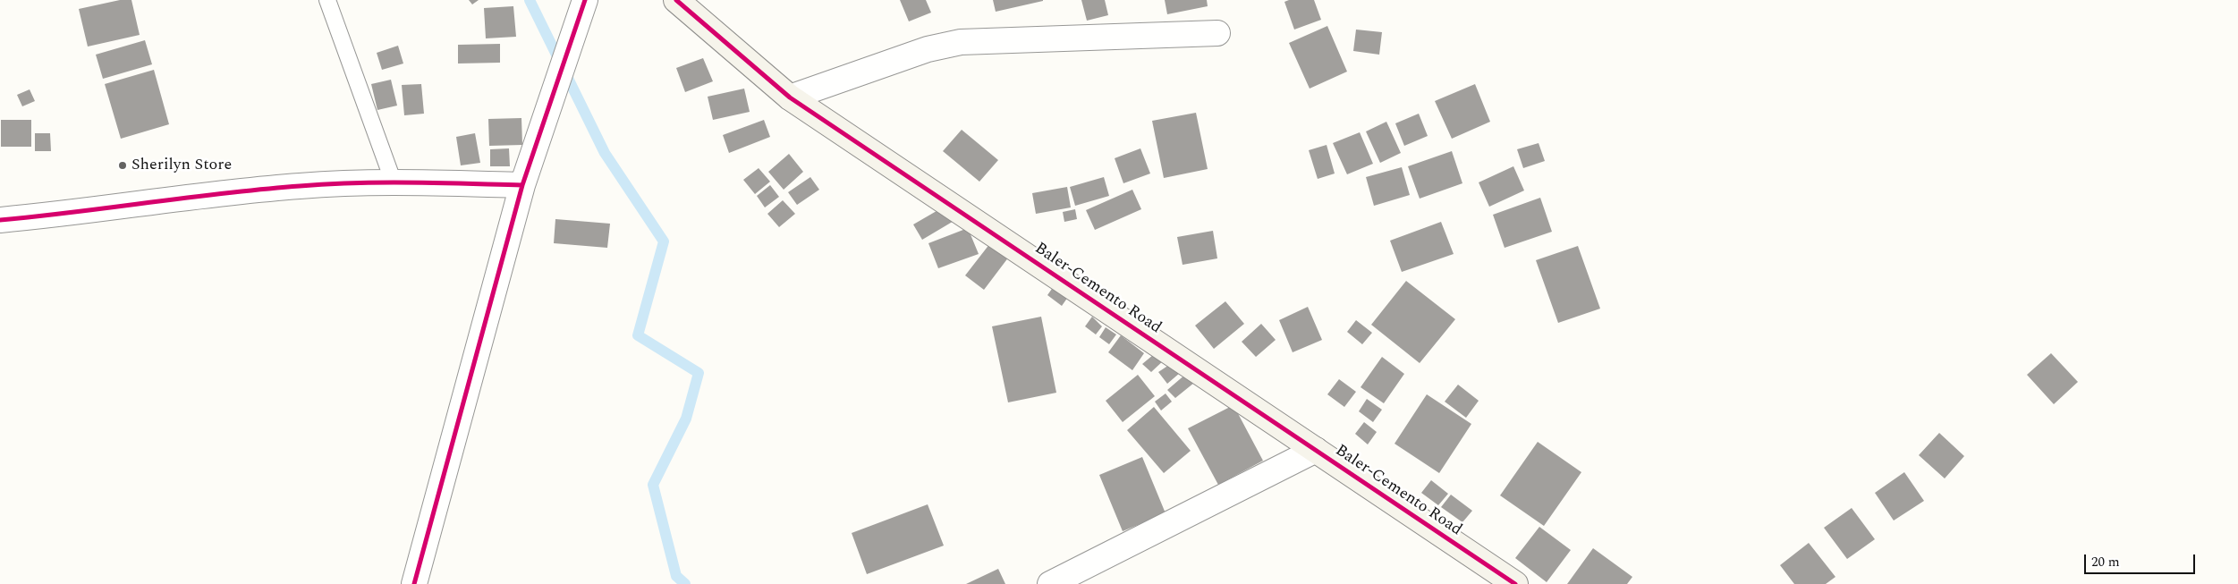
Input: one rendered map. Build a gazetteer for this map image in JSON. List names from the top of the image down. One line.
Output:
{"streets":{"street":["Baler-Cemento Road"]},"places":["Sherilyn Store"],"scale_bar":"20 m"}
